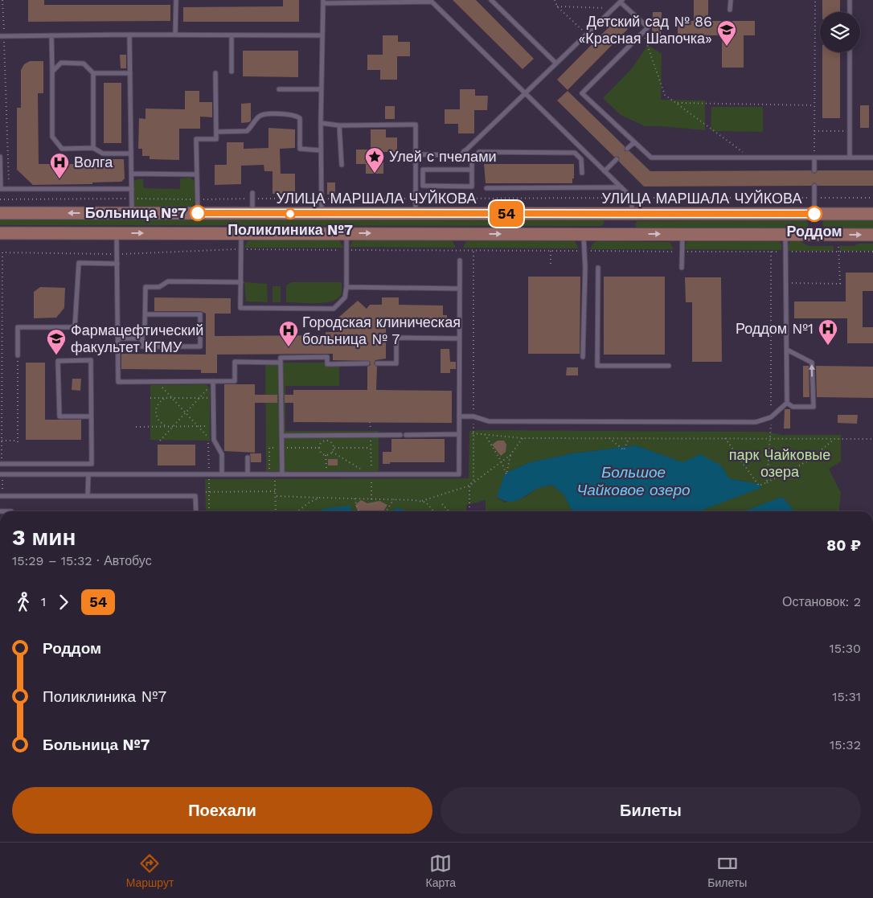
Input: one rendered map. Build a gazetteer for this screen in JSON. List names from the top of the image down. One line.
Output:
{"streets":{"main road":["УЛИЦА МАРШАЛА ЧУЙКОВА"]},"water":["Большое Чайковое озеро"],"parks":["парк Чайковые озера"],"places":{"school or university":["Детский сад № 86 «Красная Шапочка»","Фармацефтический факультет КГМУ"],"place":["Улей с пчелами"],"hospital":["Волга","Роддом №1","Городская клиническая больница № 7"],"other":["Больница №7","Поликлиника №7","Роддом"]},"lines":["bus line 54"],"page":{"on_map":"54","heading":["3 мин","15:29 – 15:32 · Автобус","80 ₽"],"legs":["1","54","Остановок: 2"],"list":[{"name":"Роддом","value":"15:30"},{"name":"Поликлиника №7","value":"15:31"},{"name":"Больница №7","value":"15:32"}],"buttons":["Поехали","Билеты"],"tabs":["Маршрут","Карта","Билеты"]}}
